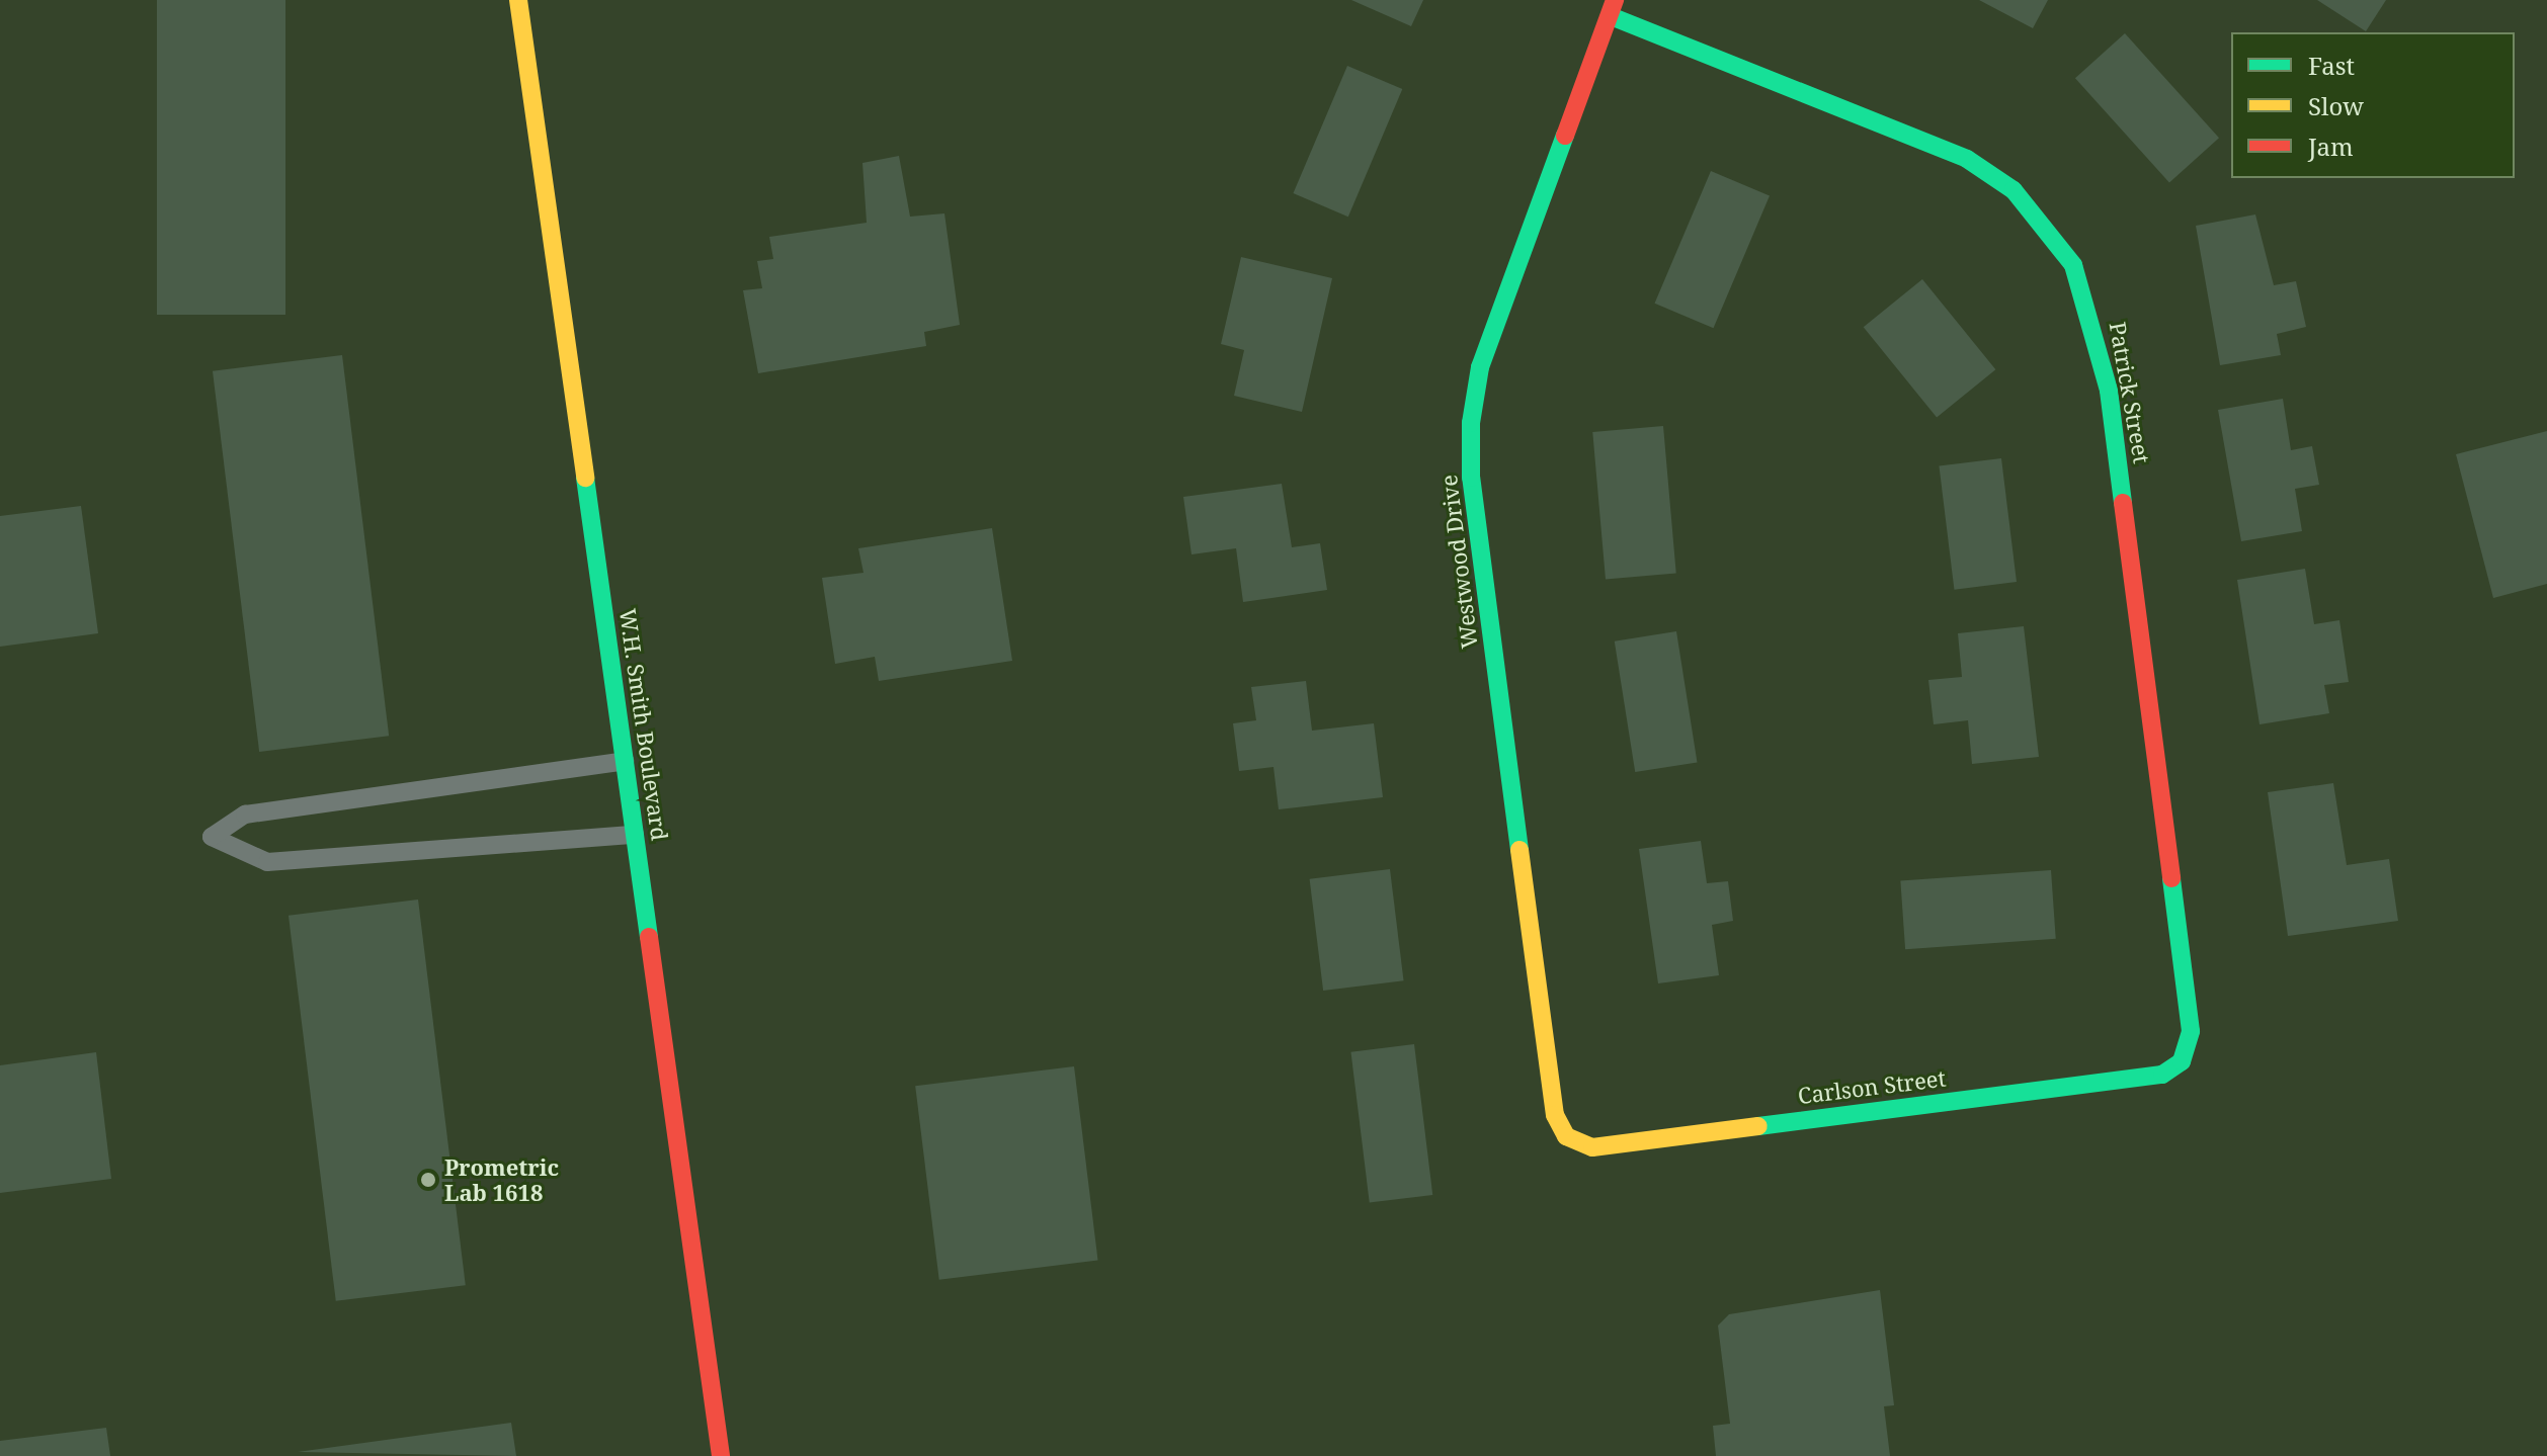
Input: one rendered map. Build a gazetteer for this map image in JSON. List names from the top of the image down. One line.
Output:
{"streets":{"street":["Patrick Street","Westwood Drive","W.H. Smith Boulevard","Carlson Street"]},"crossings":[["Patrick Street","Westwood Drive"],["Patrick Street","Carlson Street"],["Westwood Drive","Carlson Street"]],"places":["Prometric Lab 1618"],"legend":["Fast","Slow","Jam"]}
